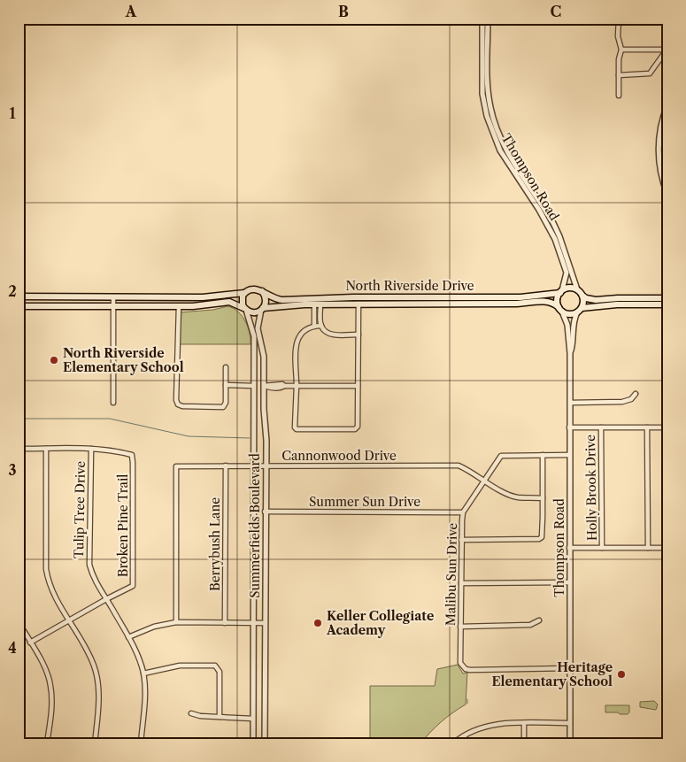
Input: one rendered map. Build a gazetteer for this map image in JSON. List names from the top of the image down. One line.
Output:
{"streets":{"main road":["North Riverside Drive"],"street":["Thompson Road","Cannonwood Drive","Holly Brook Drive","Summer Sun Drive","Tulip Tree Drive","Broken Pine Trail","Summerfields Boulevard","Berrybush Lane","Malibu Sun Drive"]},"crossings":[["Thompson Road","North Riverside Drive"],["Thompson Road","Malibu Sun Drive"],["North Riverside Drive","Summerfields Boulevard"],["Cannonwood Drive","Summerfields Boulevard"],["Cannonwood Drive","Berrybush Lane"],["Cannonwood Drive","Malibu Sun Drive"],["Summer Sun Drive","Summerfields Boulevard"],["Summer Sun Drive","Malibu Sun Drive"],["Tulip Tree Drive","Broken Pine Trail"]],"places":["North Riverside Elementary School","Keller Collegiate Academy","Heritage Elementary School"],"grid":{"columns":["A","B","C"],"rows":["1","2","3","4"]}}
